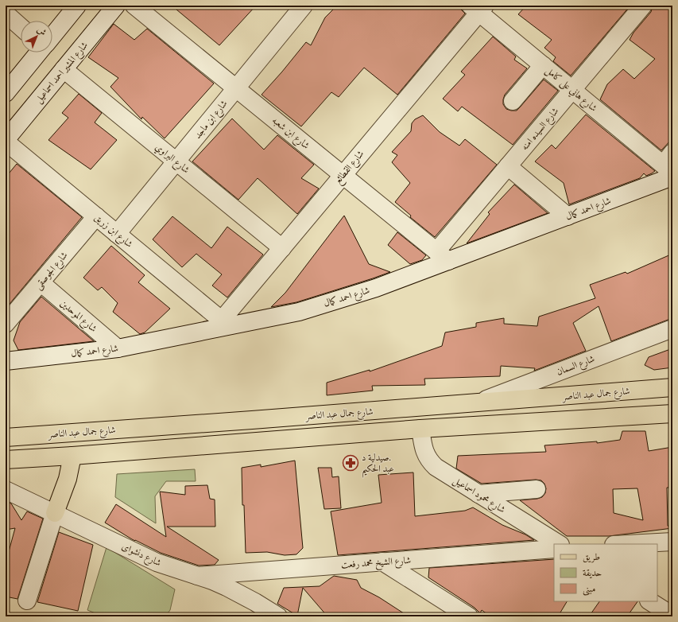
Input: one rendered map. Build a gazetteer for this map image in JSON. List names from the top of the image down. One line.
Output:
{"streets":{"main road":["شارع جمال عبد الناصر"],"street":["شارع المشير احمد اسماعيل","شارع هاني على كامل","شارع ابن ماجد","شارع السيده امنه","شارع ابن شعبه","شارع البراوي","شارع القطائع","شارع احمد كمال","شارع ابن زريق","شارع الجوصقى","شارع الموحدين","شارع السمان","شارع محمود اسماعيل","شارع دنشواى","شارع الشيخ محمد رفعت"]},"crossings":[["شارع المشير احمد اسماعيل","شارع البراوي"],["شارع المشير احمد اسماعيل","شارع ابن زريق"],["شارع هاني على كامل","شارع السيده امنه"],["شارع هاني على كامل","شارع القطائع"],["شارع هاني على كامل","شارع احمد كمال"],["شارع ابن ماجد","شارع ابن شعبه"],["شارع ابن ماجد","شارع البراوي"],["شارع ابن ماجد","شارع ابن زريق"],["شارع السيده امنه","شارع ابن شعبه"],["شارع السيده امنه","شارع احمد كمال"],["شارع ابن شعبه","شارع القطائع"],["شارع ابن شعبه","شارع احمد كمال"],["شارع البراوي","شارع القطائع"],["شارع القطائع","شارع احمد كمال"],["شارع القطائع","شارع ابن زريق"],["شارع احمد كمال","شارع ابن زريق"],["شارع احمد كمال","شارع الموحدين"],["شارع ابن زريق","شارع الجوصقى"],["شارع الجوصقى","شارع الموحدين"],["شارع السمان","شارع جمال عبد الناصر"],["شارع دنشواى","شارع الشيخ محمد رفعت"]],"places":{"pharmacy":["صيدلية د. عبد الحكيم"]},"legend":["طريق","حديقة","مبنى"],"north":"top right"}
